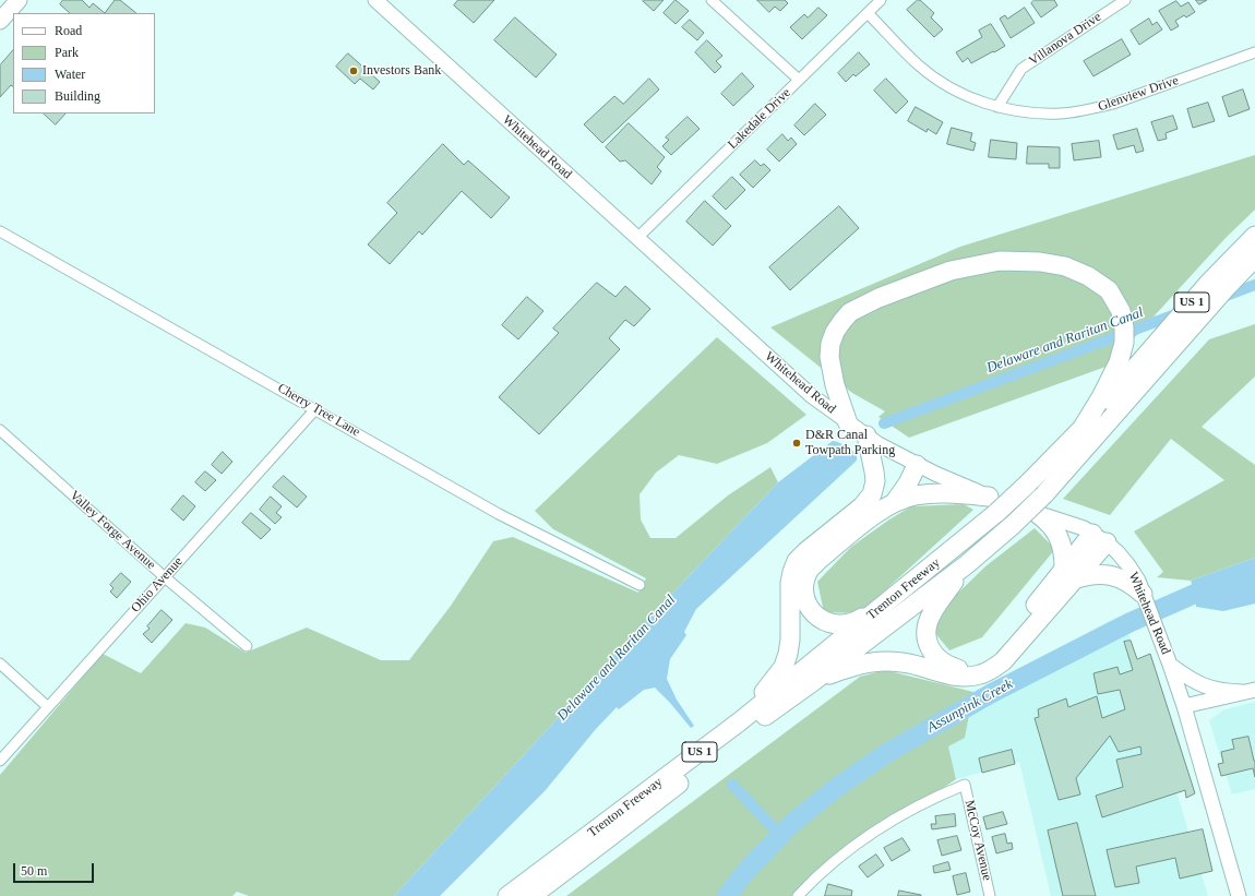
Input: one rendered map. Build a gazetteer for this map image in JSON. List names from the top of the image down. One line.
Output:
{"streets":{"highway":["US 1","Trenton Freeway"],"main road":["Whitehead Road"],"street":["Villanova Drive","Glenview Drive","Lakedale Drive","Cherry Tree Lane","Valley Forge Avenue","Ohio Avenue","McCoy Avenue"]},"crossings":[["Villanova Drive","Glenview Drive"],["Glenview Drive","Lakedale Drive"],["Lakedale Drive","Whitehead Road"],["Cherry Tree Lane","Ohio Avenue"],["Valley Forge Avenue","Ohio Avenue"]],"water":["Delaware and Raritan Canal","Assunpink Creek"],"places":["Investors Bank","D&R Canal Towpath Parking"],"legend":["Road","Park","Water","Building"],"scale_bar":"50 m"}
